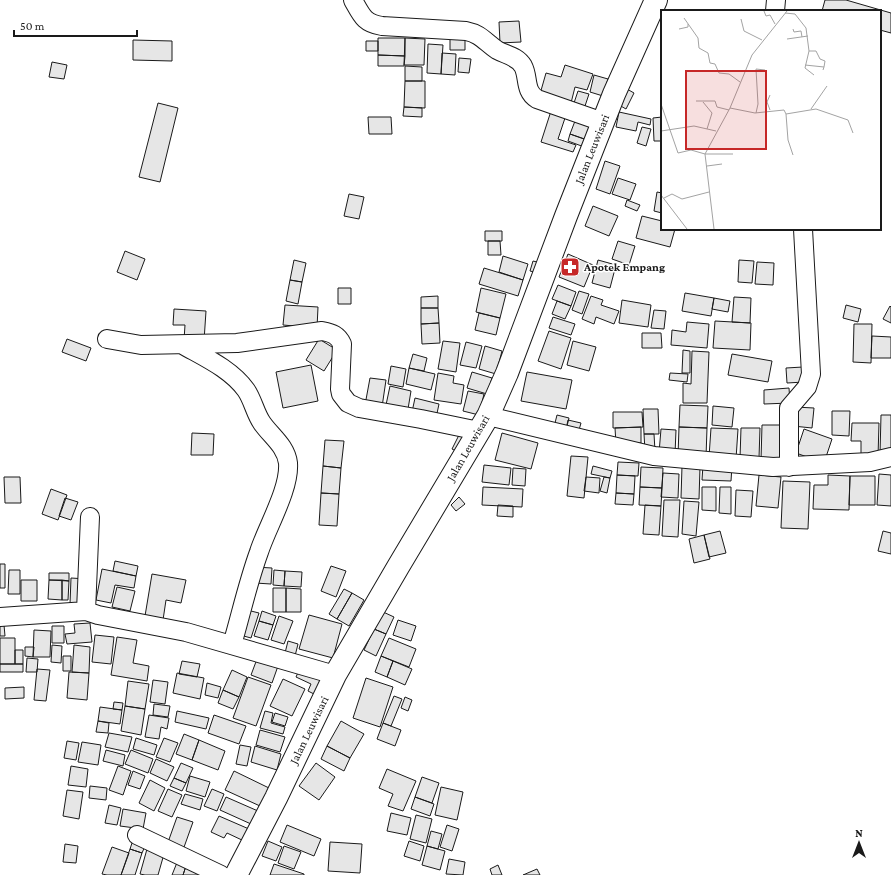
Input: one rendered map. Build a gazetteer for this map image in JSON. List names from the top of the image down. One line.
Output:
{"streets":{"main road":["Jalan Leuwisari"]},"places":{"pharmacy":["Apotek Empang"]},"scale_bar":"50 m","north":"top"}
